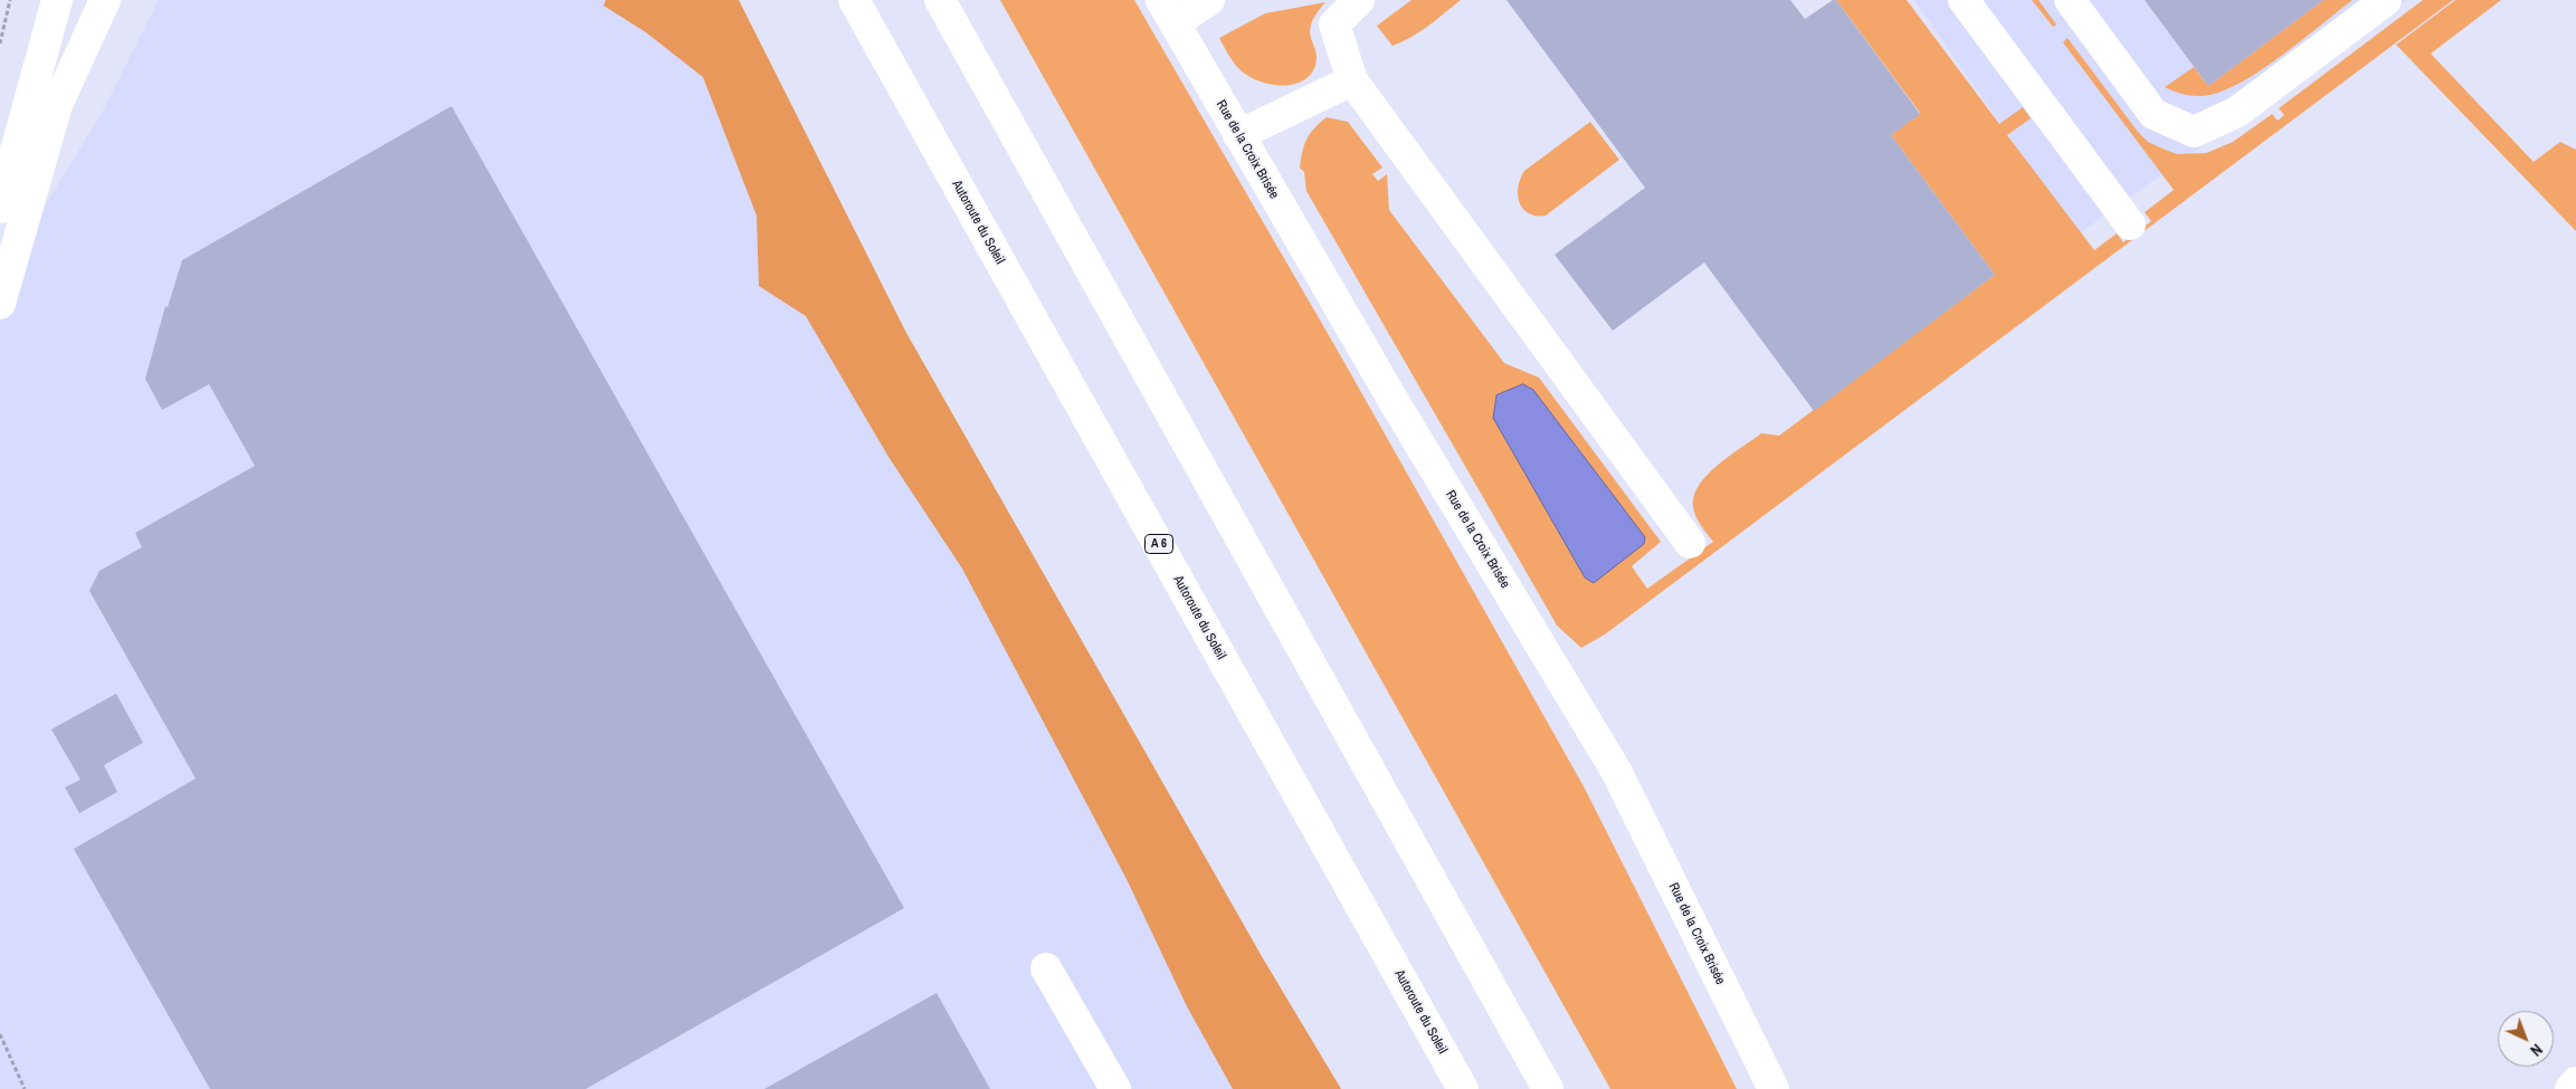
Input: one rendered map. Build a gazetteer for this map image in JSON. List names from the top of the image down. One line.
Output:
{"streets":{"main road":["Rue de la Croix Brisée","Autoroute du Soleil","A 6"]},"north":"bottom right"}
